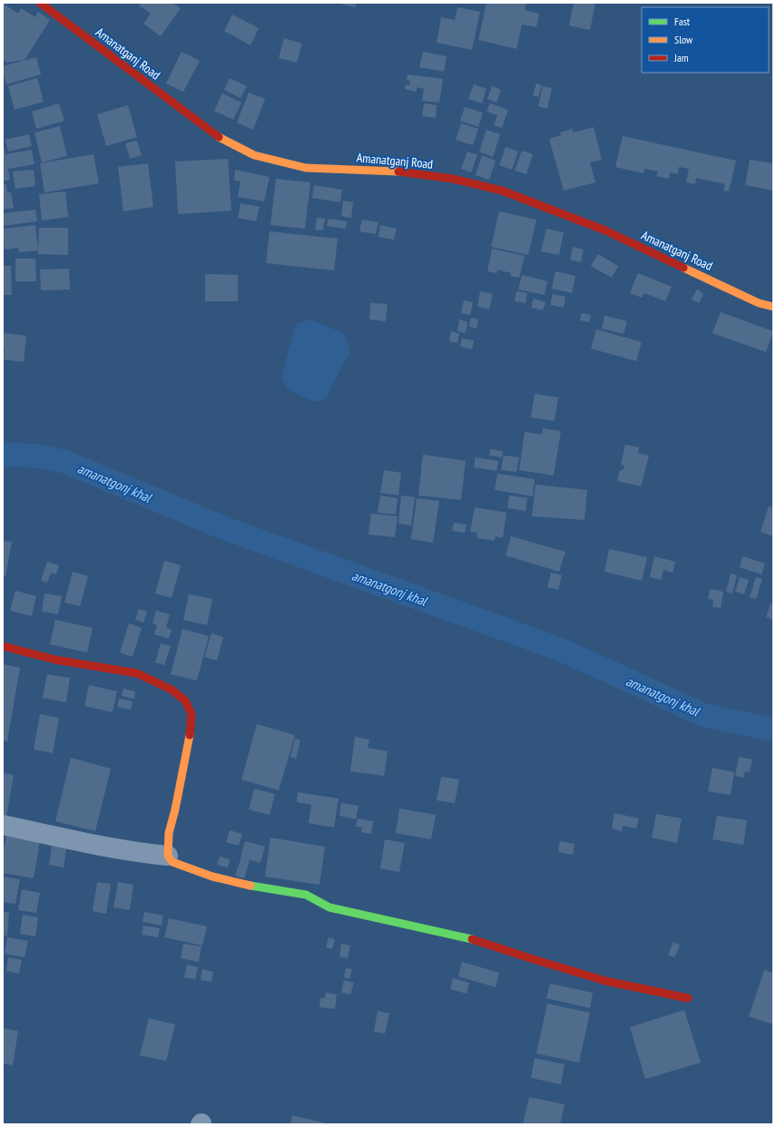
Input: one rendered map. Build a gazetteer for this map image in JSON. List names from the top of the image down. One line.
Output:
{"streets":{"street":["Amanatganj Road"]},"water":["amanatgonj khal"],"legend":["Fast","Slow","Jam"]}
